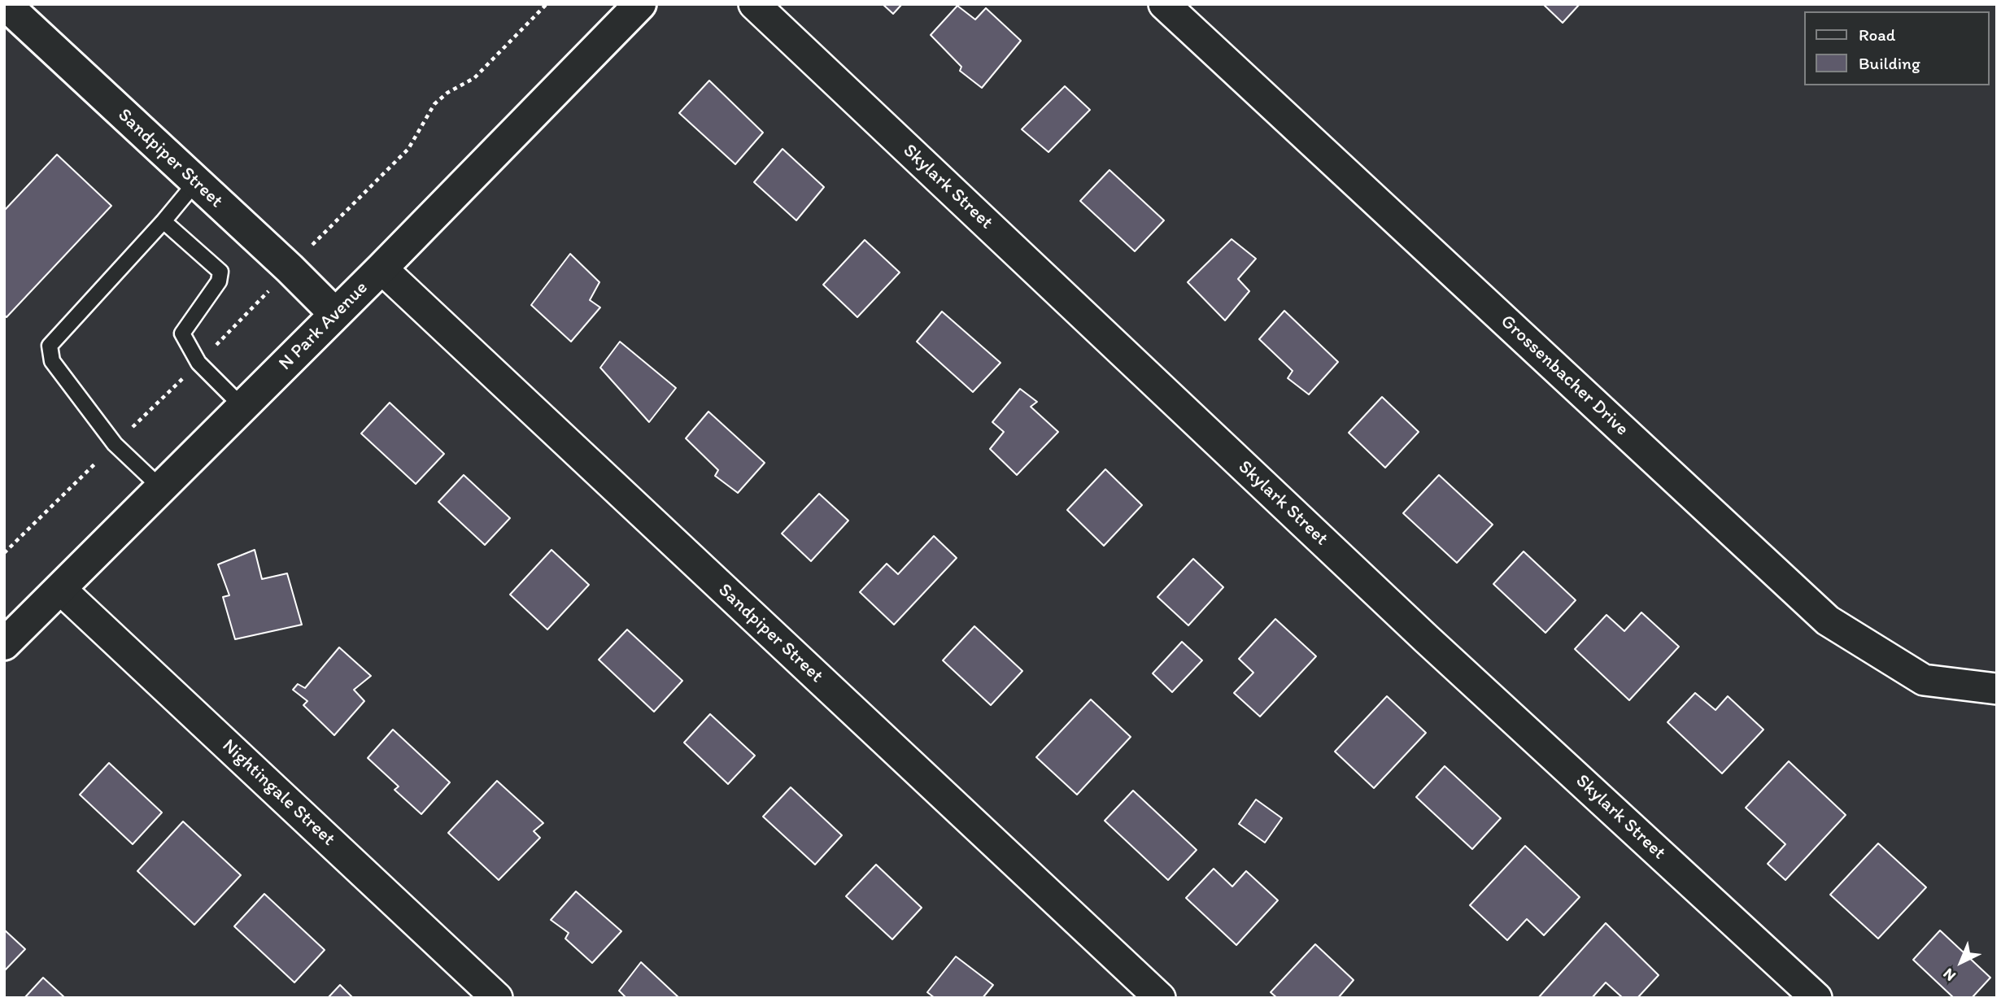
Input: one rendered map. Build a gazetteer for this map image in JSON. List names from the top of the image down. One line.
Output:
{"streets":{"main road":["Sandpiper Street","N Park Avenue"],"street":["Skylark Street","Grossenbacher Drive","Nightingale Street"]},"crossings":[["Sandpiper Street","N Park Avenue"],["N Park Avenue","Nightingale Street"]],"legend":["Road","Building"],"north":"bottom left"}
